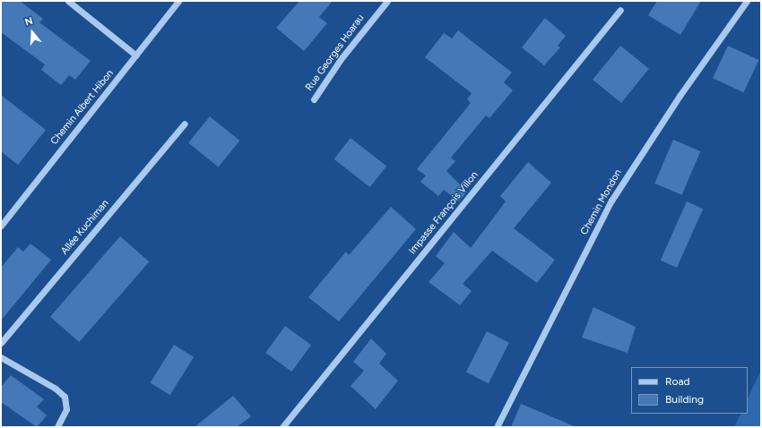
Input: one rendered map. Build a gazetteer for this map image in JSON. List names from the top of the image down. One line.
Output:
{"streets":{"street":["Rue Georges Hoarau","Chemin Albert Hibon","Chemin Mondon","Impasse François Villon","Allée Kuchiman"]},"legend":["Road","Building"],"north":"top"}
